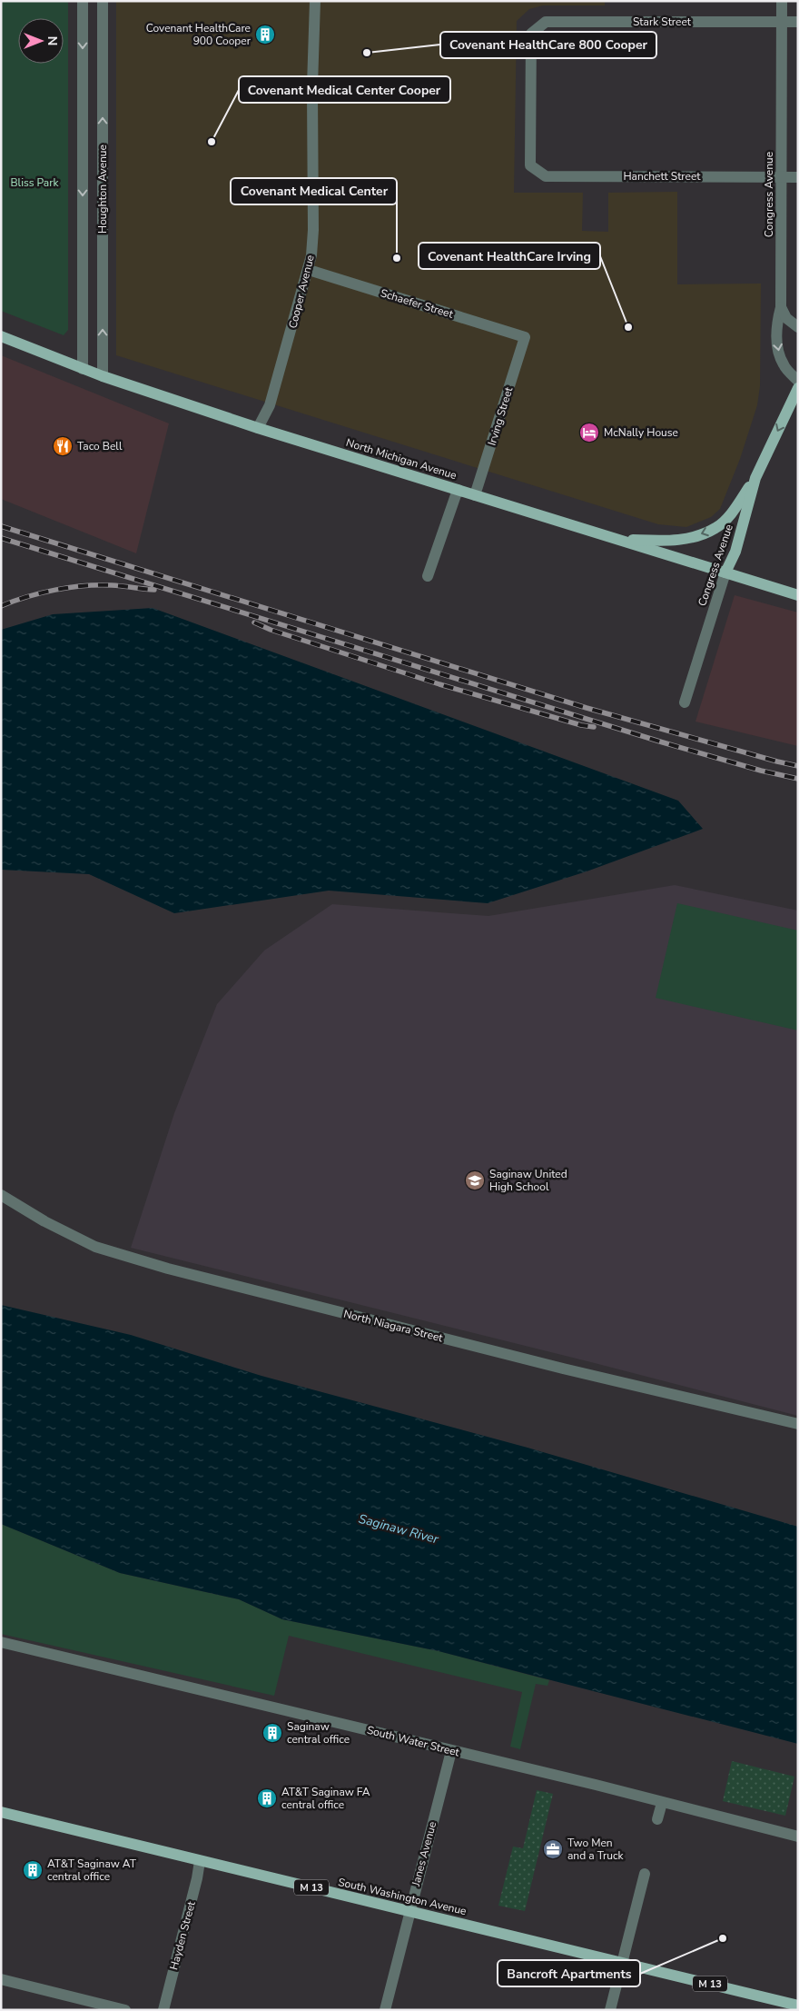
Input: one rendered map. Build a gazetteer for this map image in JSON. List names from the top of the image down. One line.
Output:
{"streets":{"main road":["Congress Avenue","North Michigan Avenue","M 13","South Washington Avenue"],"street":["Stark Street","Hanchett Street","Houghton Avenue","Cooper Avenue","Schaefer Street","Irving Street","North Niagara Street","South Water Street","Janes Avenue","Hayden Street"]},"crossings":[["Stark Street","Hanchett Street"],["Stark Street","Congress Avenue"],["Hanchett Street","Congress Avenue"],["Houghton Avenue","North Michigan Avenue"],["Congress Avenue","North Michigan Avenue"],["Cooper Avenue","Schaefer Street"],["Cooper Avenue","North Michigan Avenue"],["Schaefer Street","Irving Street"],["Irving Street","North Michigan Avenue"],["South Water Street","Janes Avenue"],["Janes Avenue","South Washington Avenue"],["South Washington Avenue","Hayden Street"]],"water":["Saginaw River"],"parks":["Bliss Park"],"places":{"building":["Covenant HealthCare 900 Cooper","Saginaw central office","AT&T Saginaw FA central office","AT&T Saginaw AT central office"],"other":["Covenant HealthCare 800 Cooper","Covenant Medical Center Cooper","Covenant Medical Center","Covenant HealthCare Irving","Bancroft Apartments"],"hotel":["McNally House"],"restaurant":["Taco Bell"],"school or university":["Saginaw United High School"],"office":["Two Men and a Truck"]},"north":"right"}
